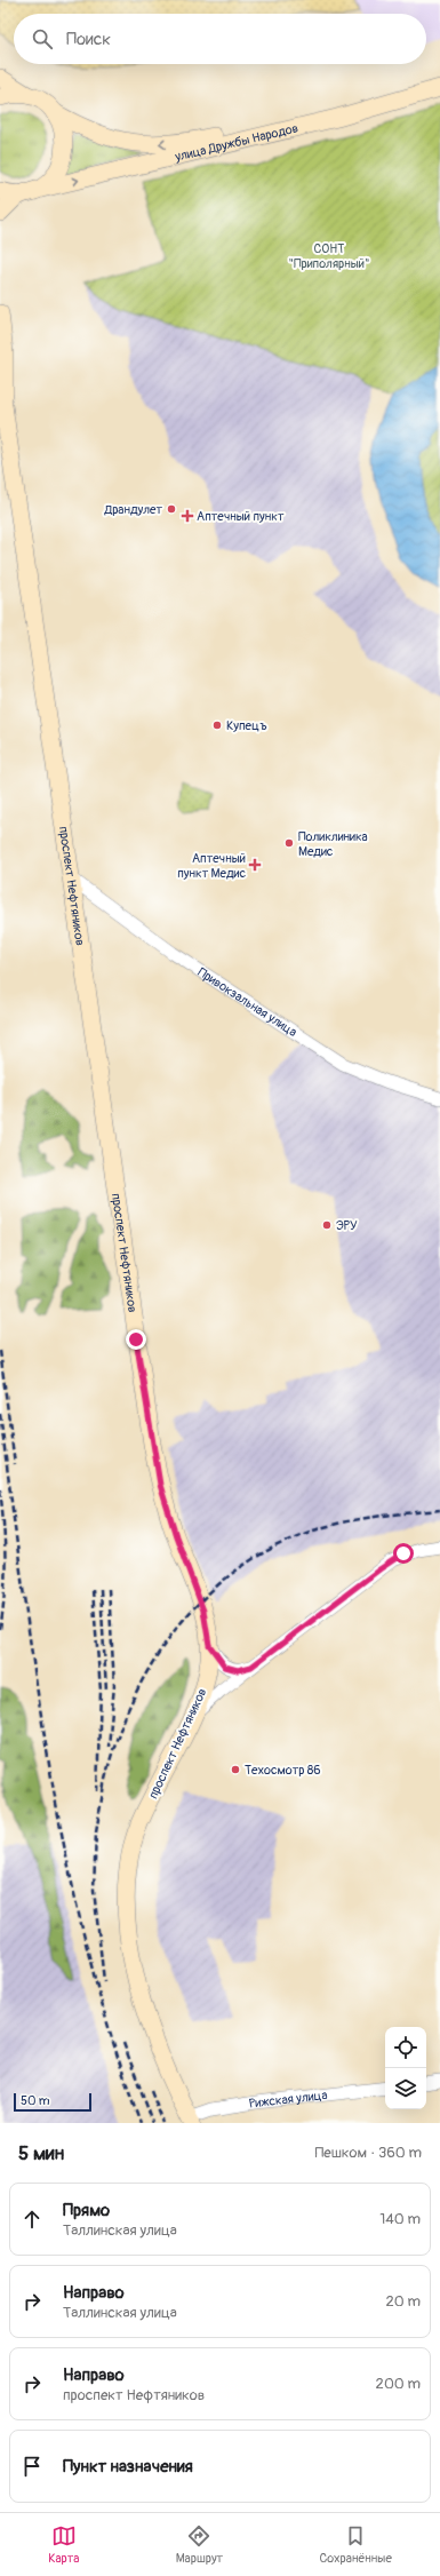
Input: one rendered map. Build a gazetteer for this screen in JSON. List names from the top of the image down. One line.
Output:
{"streets":{"main road":["улица Дружбы Народов","проспект Нефтяников"],"street":["Привокзальная улица","Рижская улица"]},"crossings":[["проспект Нефтяников","Привокзальная улица"],["проспект Нефтяников","Рижская улица"]],"parks":["СОНТ \"Приполярный\""],"places":{"other":["Драндулет","Купецъ","Поликлиника Медис","ЭРУ","Техосмотр 86"],"health":["Аптечный пункт","Аптечный пункт Медис"]},"scale_bar":"50 m","page":{"search":"Поиск","scale":"50 m","heading":["5 мин","Пешком · 360 m"],"list":[["Прямо","Таллинская улица","140 m"],["Направо","Таллинская улица","20 m"],["Направо","проспект Нефтяников","200 m"],"Пункт назначения"],"nav":["Карта","Маршрут","Сохранённые"]}}
